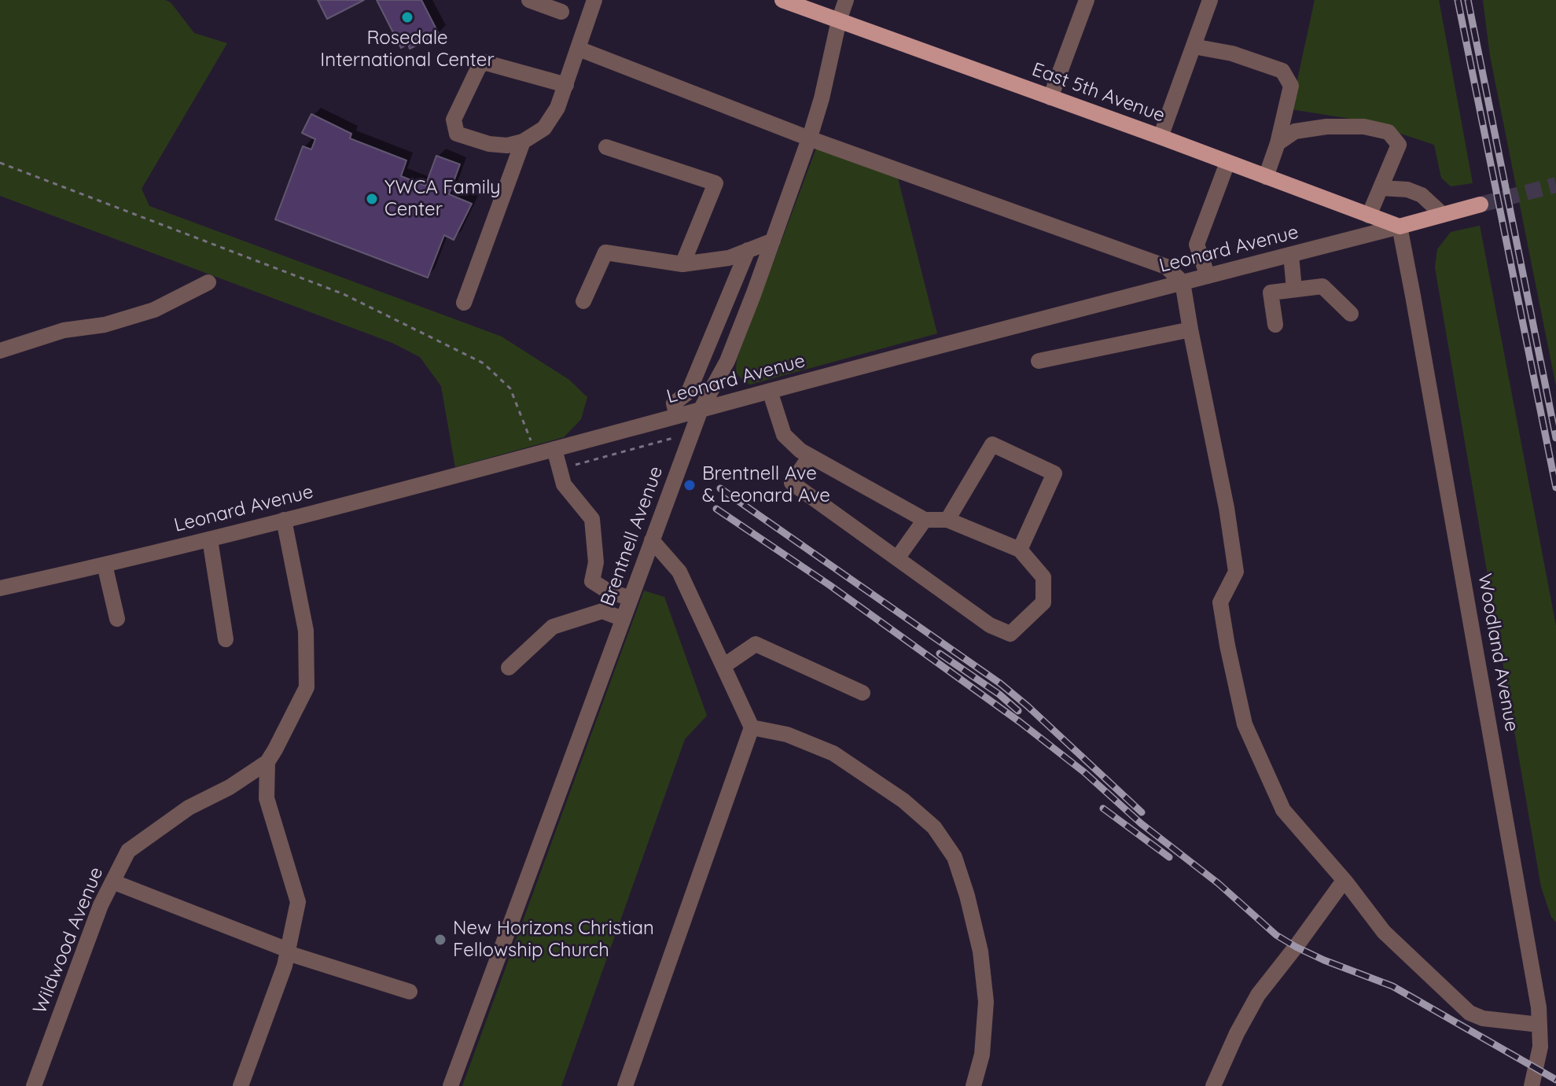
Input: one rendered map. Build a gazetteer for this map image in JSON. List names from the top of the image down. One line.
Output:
{"streets":{"main road":["East 5th Avenue","Leonard Avenue"],"street":["Brentnell Avenue","Woodland Avenue","Wildwood Avenue"]},"crossings":[["East 5th Avenue","Leonard Avenue"],["East 5th Avenue","Brentnell Avenue"],["East 5th Avenue","Woodland Avenue"],["Leonard Avenue","Brentnell Avenue"],["Leonard Avenue","Woodland Avenue"],["Leonard Avenue","Wildwood Avenue"]],"places":["Rosedale International Center","YWCA Family Center","Brentnell Ave & Leonard Ave","New Horizons Christian Fellowship Church"]}
